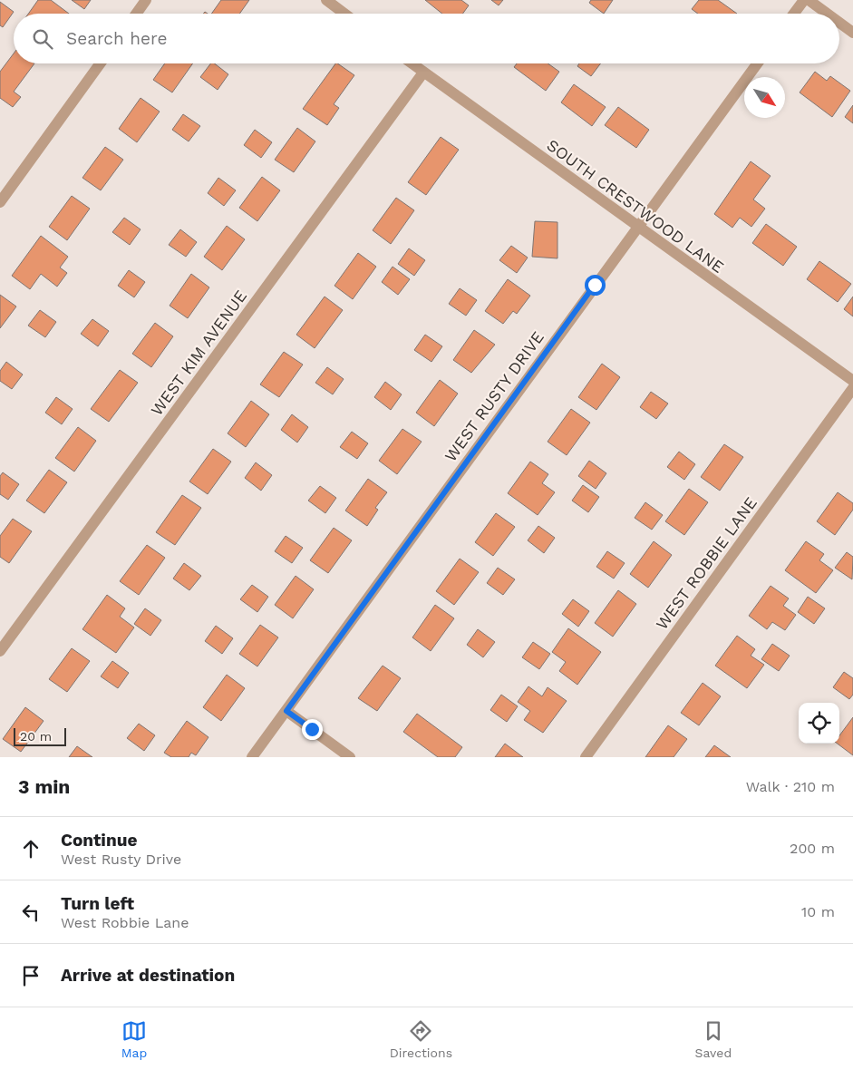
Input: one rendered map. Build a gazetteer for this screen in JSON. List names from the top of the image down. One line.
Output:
{"streets":{"street":["SOUTH CRESTWOOD LANE","WEST KIM AVENUE","WEST RUSTY DRIVE","WEST ROBBIE LANE"]},"crossings":[["SOUTH CRESTWOOD LANE","WEST KIM AVENUE"],["SOUTH CRESTWOOD LANE","WEST RUSTY DRIVE"]],"scale_bar":"20 m","north":"bottom right","page":{"search":"Search here","scale":"20 m","heading":["3 min","Walk · 210 m"],"list":[["Continue","West Rusty Drive","200 m"],["Turn left","West Robbie Lane","10 m"],"Arrive at destination"],"nav":["Map","Directions","Saved"]}}
